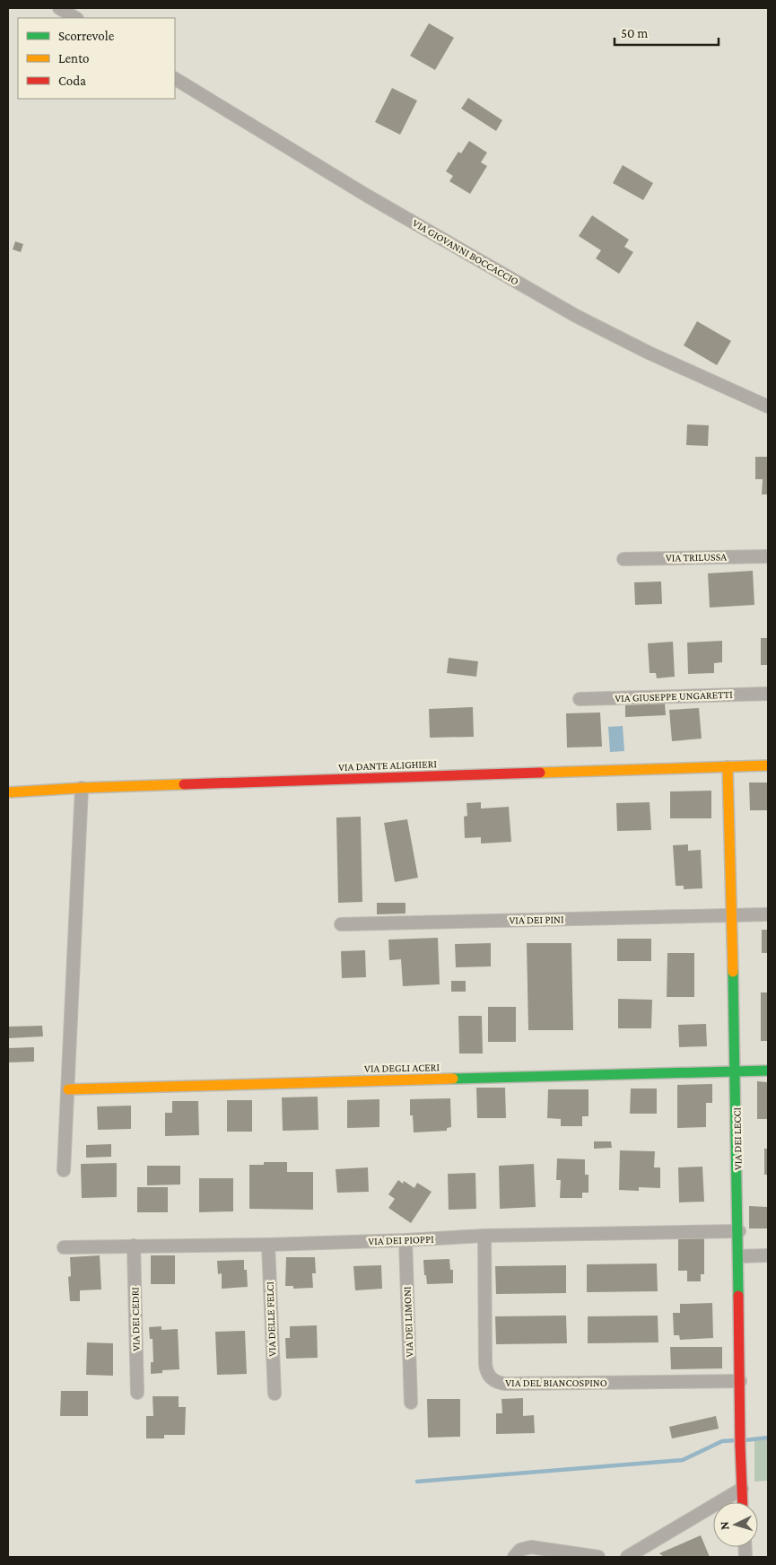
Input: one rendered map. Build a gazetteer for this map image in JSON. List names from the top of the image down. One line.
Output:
{"streets":{"street":["VIA GIOVANNI BOCCACCIO","VIA TRILUSSA","VIA GIUSEPPE UNGARETTI","VIA DANTE ALIGHIERI","VIA DEI PINI","VIA DEGLI ACERI","VIA DEI LECCI","VIA DEI PIOPPI","VIA DEI CEDRI","VIA DELLE FELCI","VIA DEI LIMONI","VIA DEL BIANCOSPINO"]},"crossings":[["VIA DANTE ALIGHIERI","VIA DEI LECCI"],["VIA DEI PINI","VIA DEI LECCI"],["VIA DEGLI ACERI","VIA DEI LECCI"],["VIA DEI LECCI","VIA DEI PIOPPI"],["VIA DEI LECCI","VIA DEL BIANCOSPINO"],["VIA DEI PIOPPI","VIA DEI CEDRI"],["VIA DEI PIOPPI","VIA DELLE FELCI"],["VIA DEI PIOPPI","VIA DEI LIMONI"],["VIA DEI PIOPPI","VIA DEL BIANCOSPINO"]],"legend":["Scorrevole","Lento","Coda"],"scale_bar":"50 m","north":"left"}
